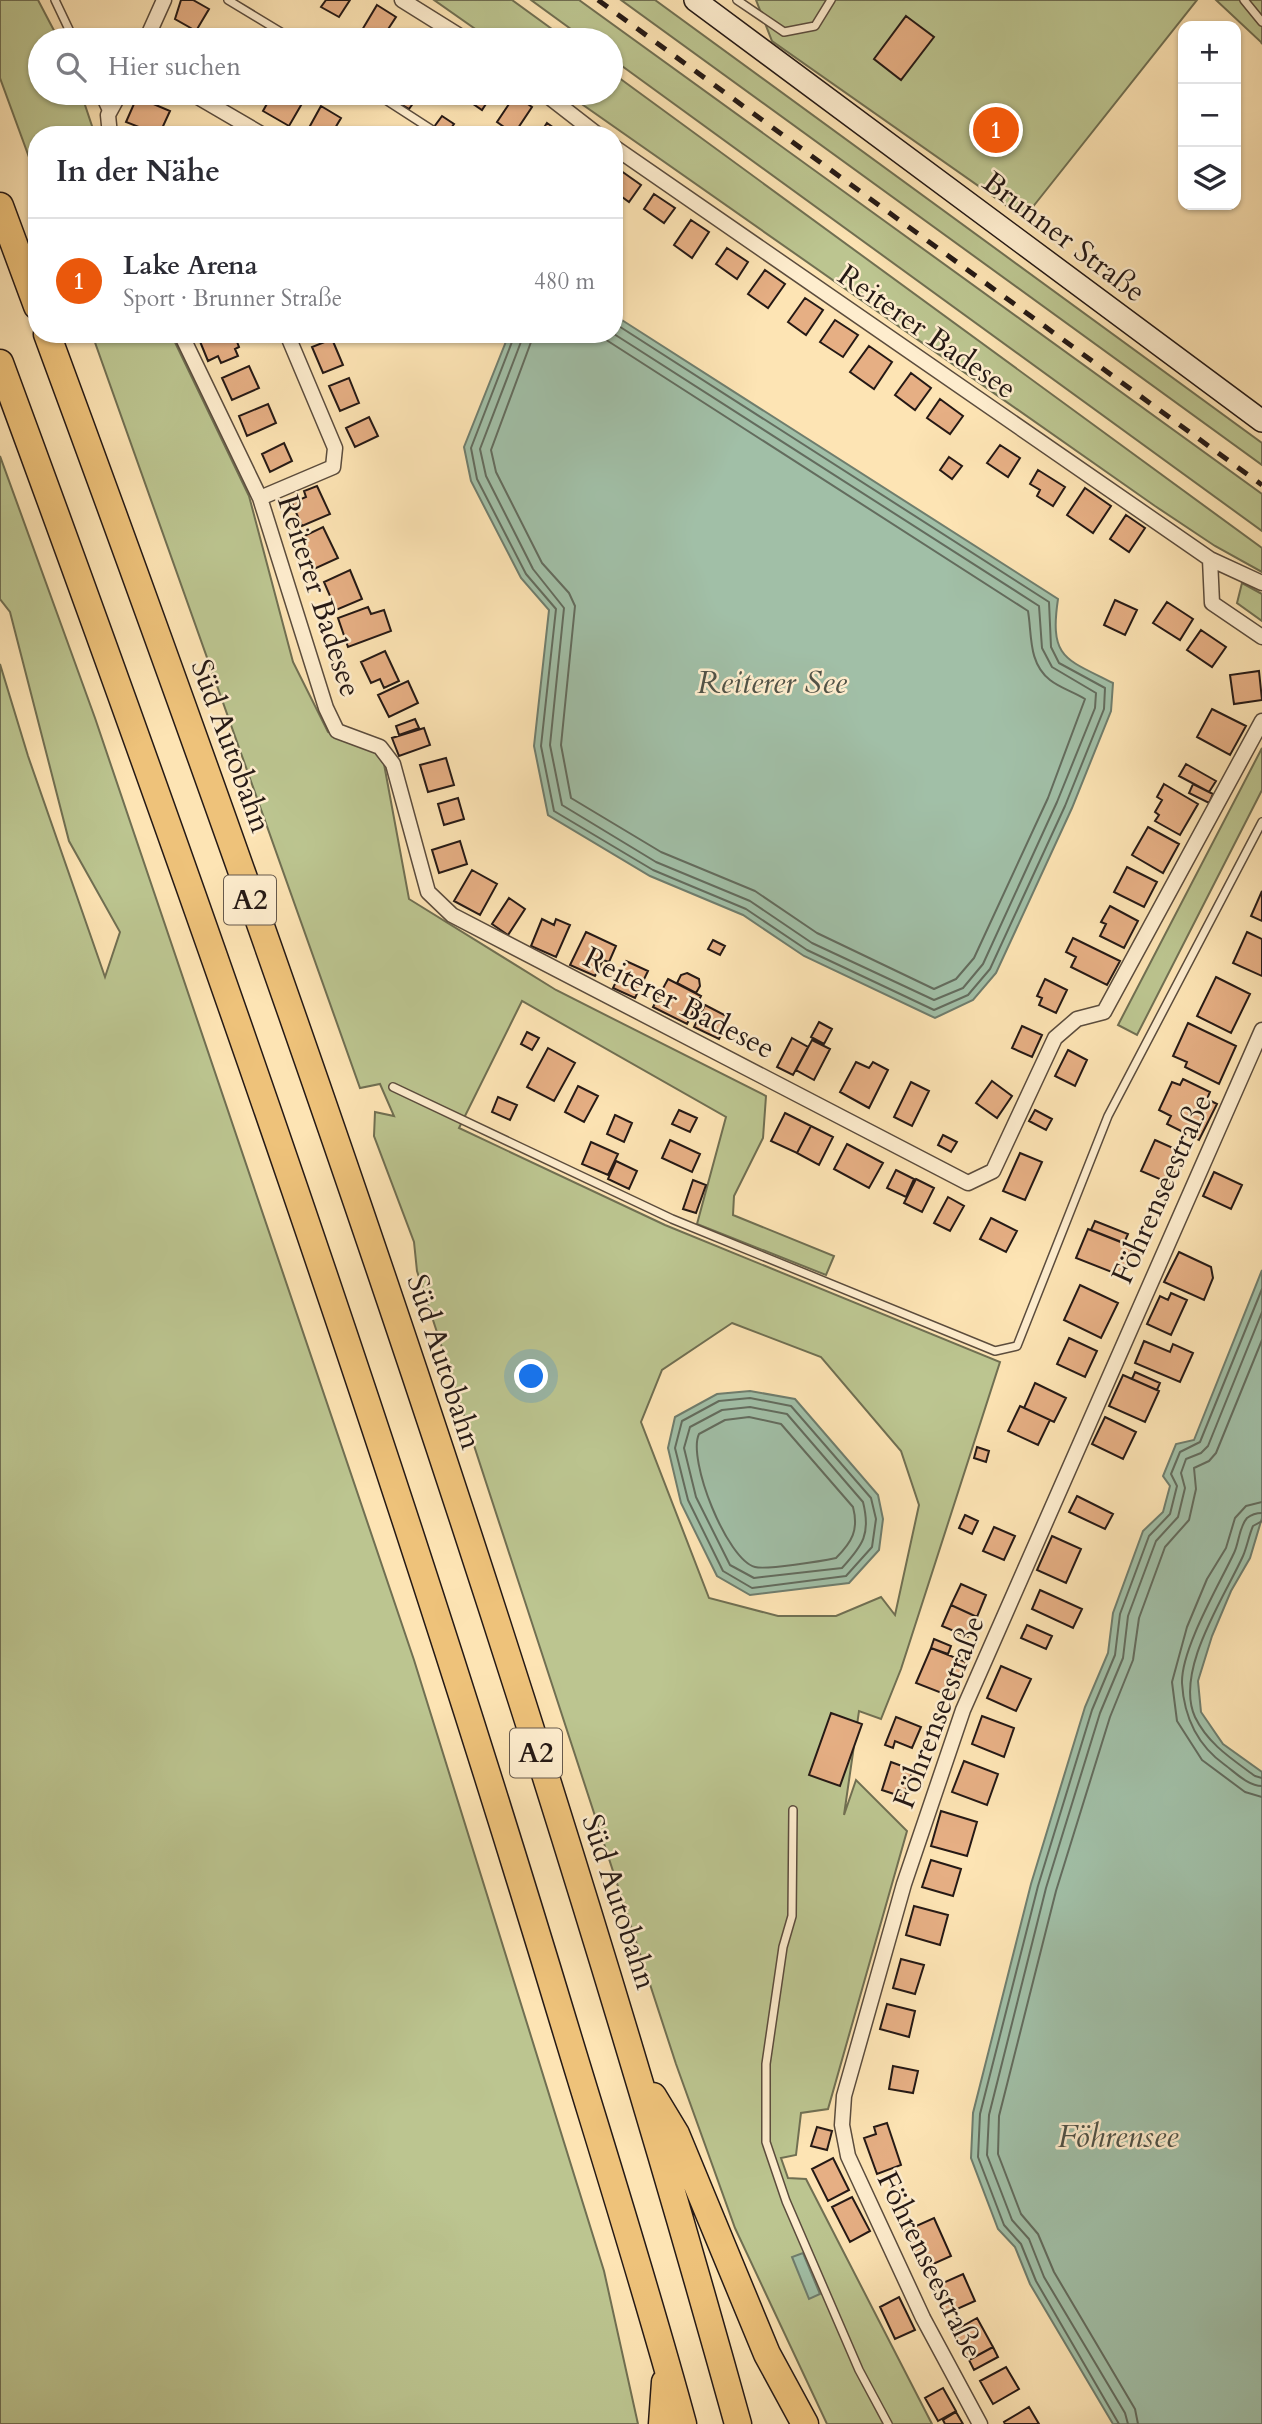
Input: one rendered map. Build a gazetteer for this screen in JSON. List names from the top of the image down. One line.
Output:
{"streets":{"highway":["Süd Autobahn","A2"],"main road":["Brunner Straße"],"street":["Reiterer Badesee","Föhrenseestraße"]},"water":["Reiterer See","Föhrensee"],"page":{"map_buttons":["+","−"],"search":"Hier suchen","pins":"1","heading":"In der Nähe","list":[{"mark":"1","name":"Lake Arena","note":"Sport · Brunner Straße","value":"480 m"}]}}
